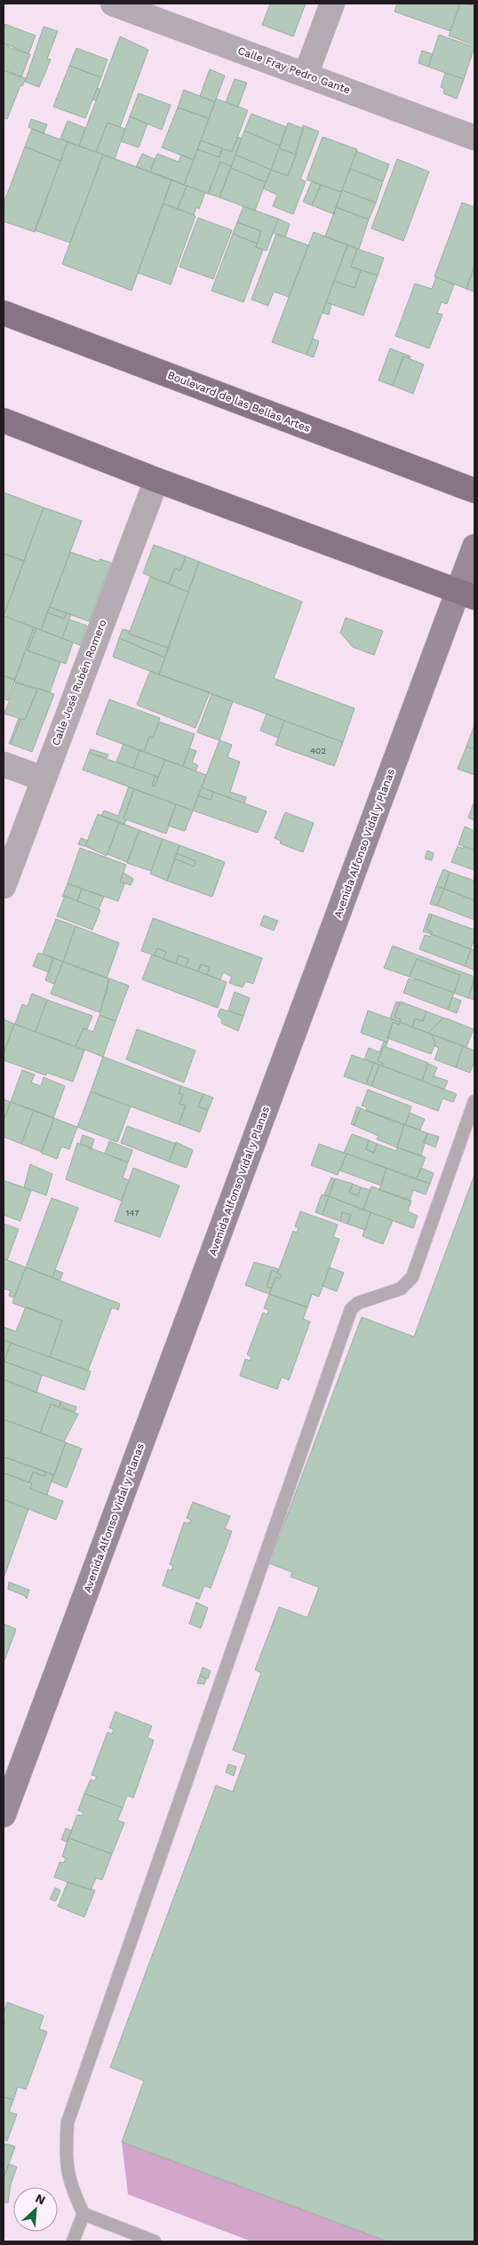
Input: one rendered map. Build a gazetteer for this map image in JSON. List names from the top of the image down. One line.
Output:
{"streets":{"main road":["Boulevard de las Bellas Artes","Avenida Alfonso Vidal y Planas"],"street":["Calle Fray Pedro Gante","Calle José Rubén Romero"]},"house_numbers":["402","147"],"north":"top right"}
